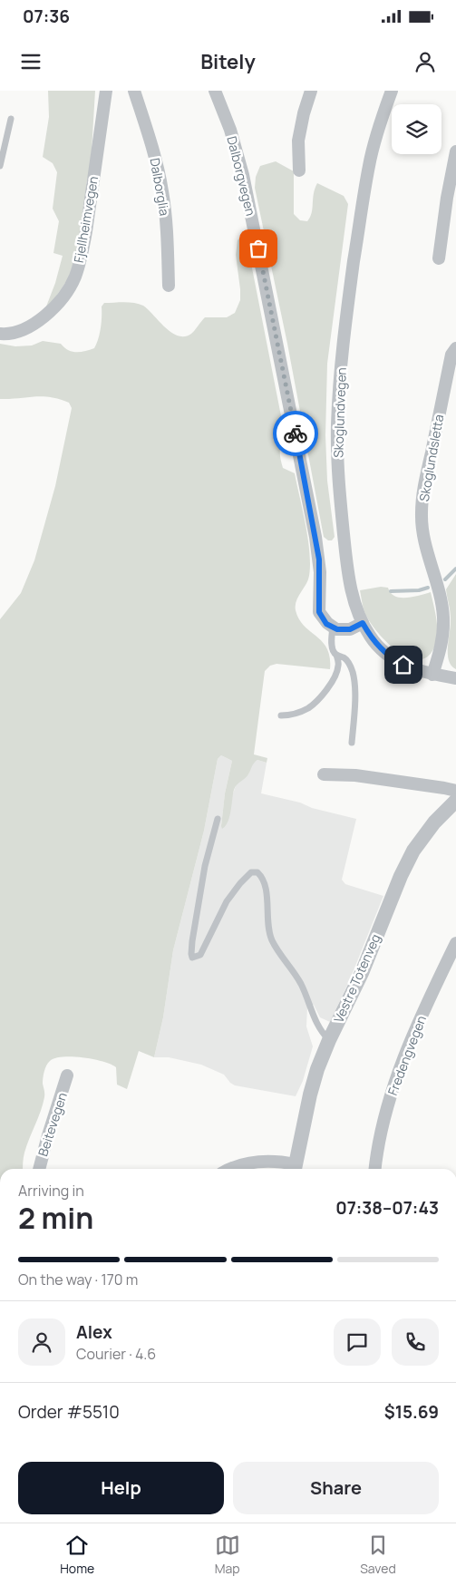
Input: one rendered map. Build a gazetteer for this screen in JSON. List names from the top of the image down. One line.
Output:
{"streets":{"street":["Dalborgvegen","Dalborglia","Fjellheimvegen","Skoglundvegen","Skoglundsletta","Vestre Totenveg","Fredengvegen","Beitevegen"]},"crossings":[["Skoglundvegen","Skoglundsletta"]],"page":{"status":"07:36","header":"Bitely","heading":["2 min","Arriving in","07:38–07:43"],"panel":["Alex","Courier · 4.6","Order #5510","$15.69"],"bar":"On the way · 170 m","buttons":["Help","Share"],"tabs":["Home","Map","Saved"]}}
